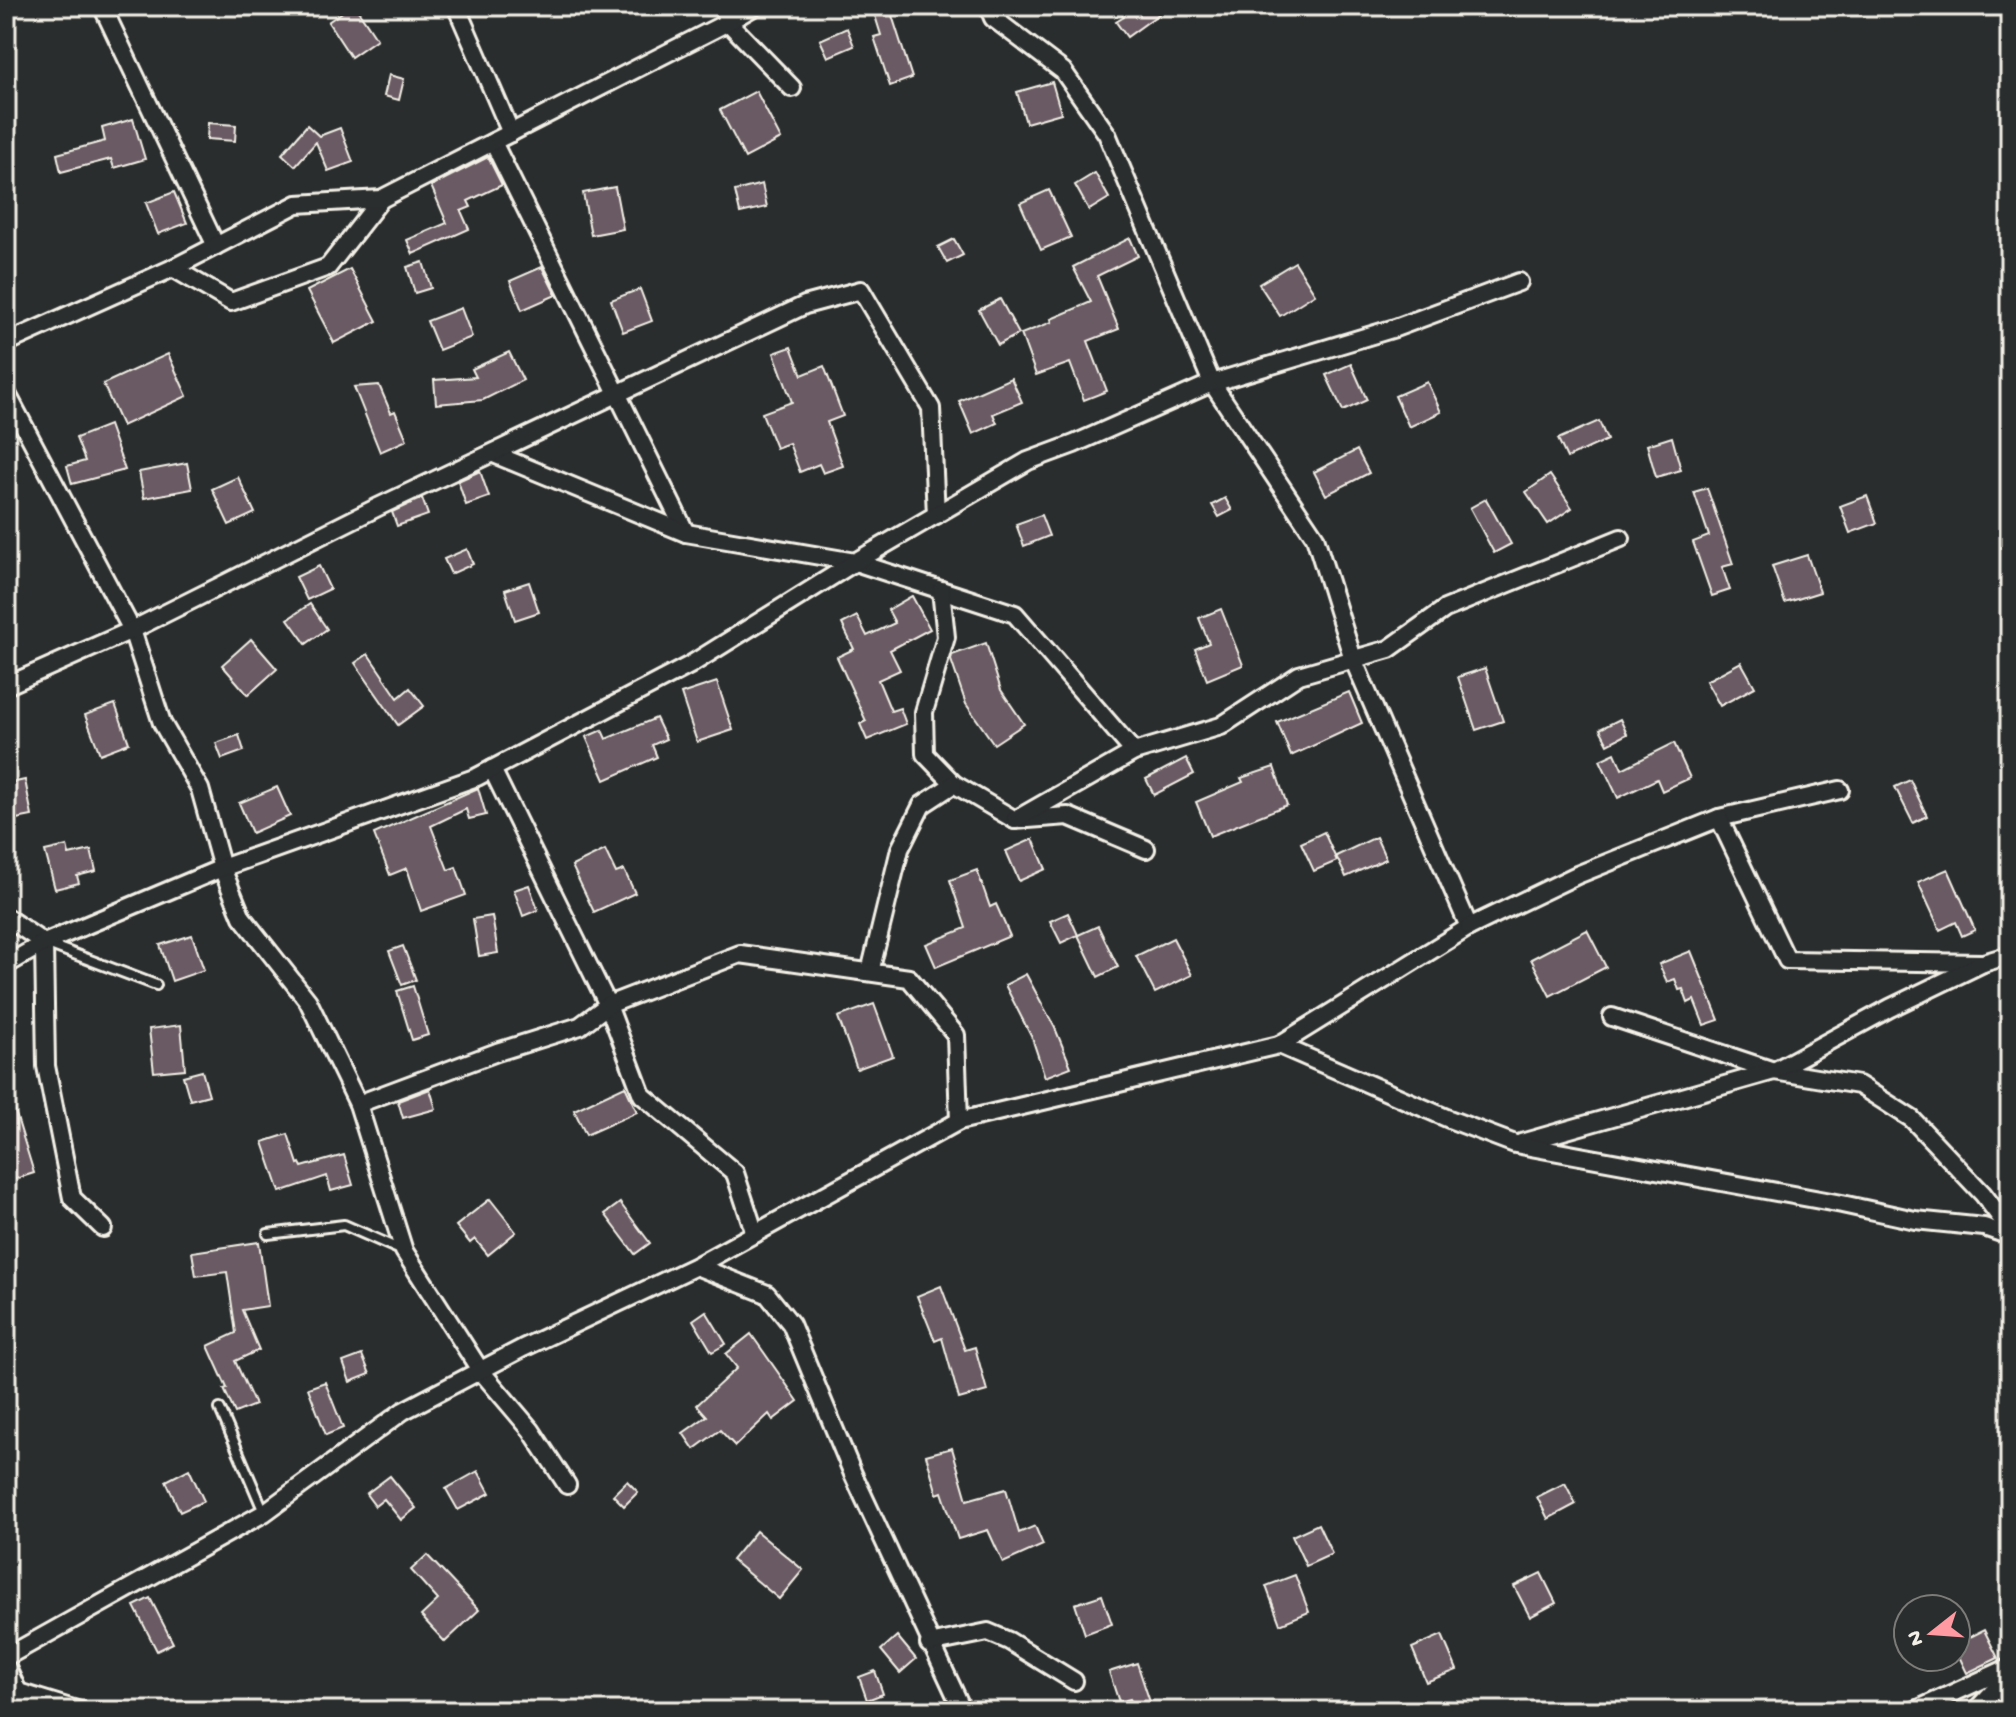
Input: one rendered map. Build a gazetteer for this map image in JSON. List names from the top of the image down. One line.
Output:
{"north":"left"}
